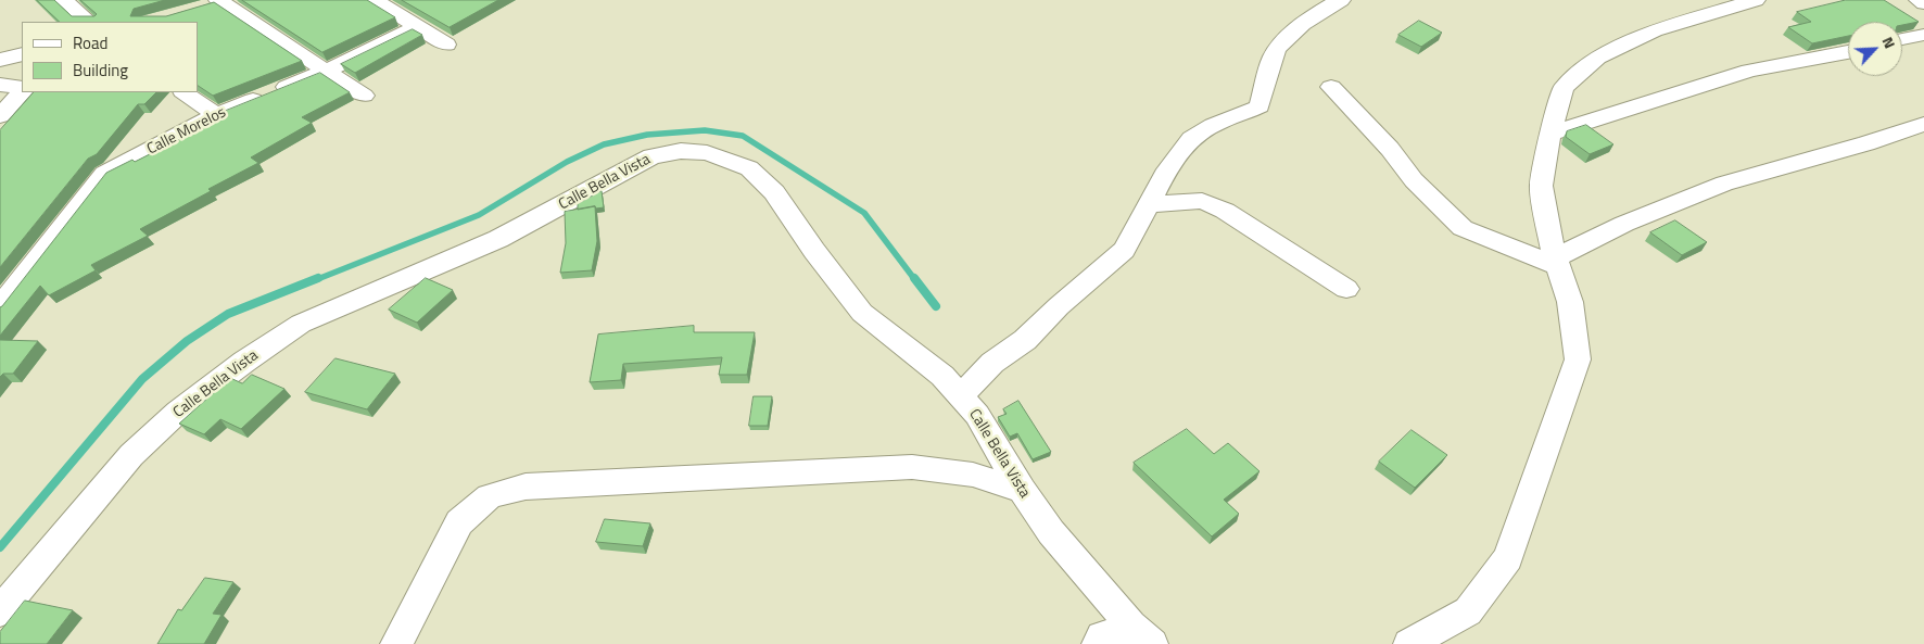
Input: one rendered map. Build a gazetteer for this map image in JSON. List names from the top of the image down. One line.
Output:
{"streets":{"street":["Calle Morelos","Calle Bella Vista"]},"legend":["Road","Building"],"north":"top right"}
